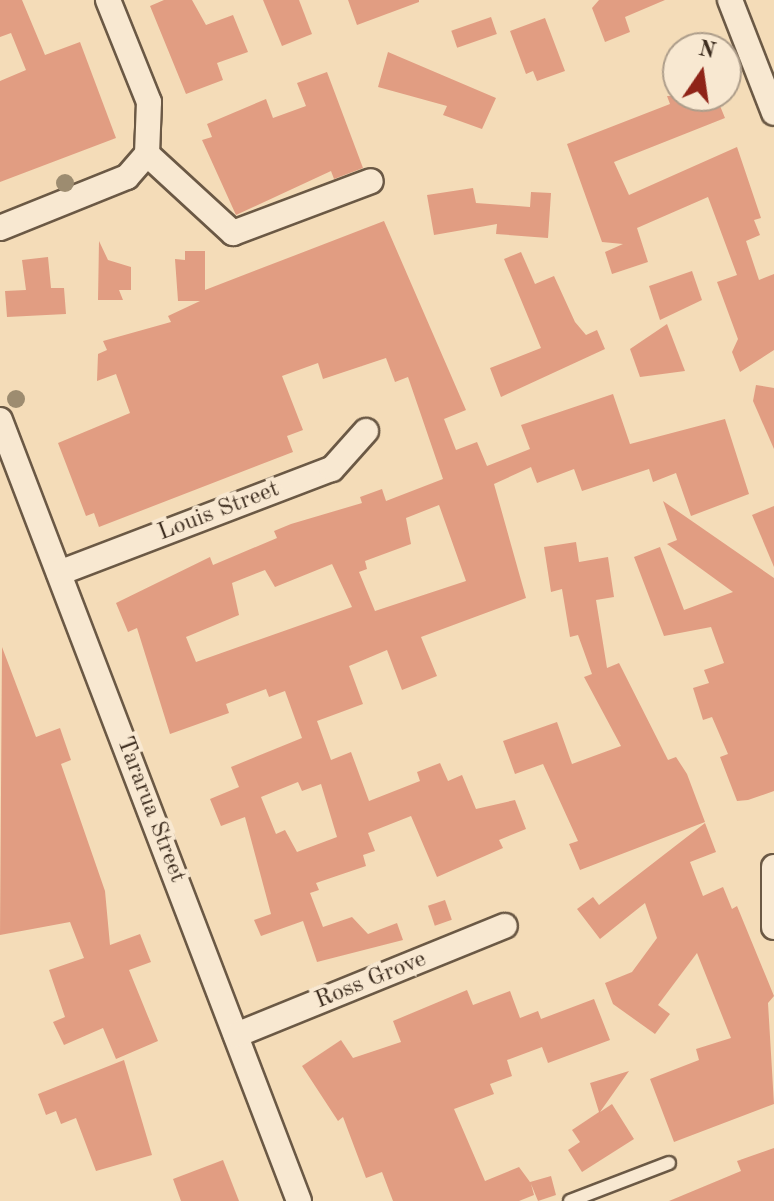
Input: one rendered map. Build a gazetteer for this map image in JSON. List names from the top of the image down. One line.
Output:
{"streets":{"street":["Louis Street","Tararua Street","Ross Grove"]},"crossings":[["Louis Street","Tararua Street"],["Tararua Street","Ross Grove"]],"north":"top"}
